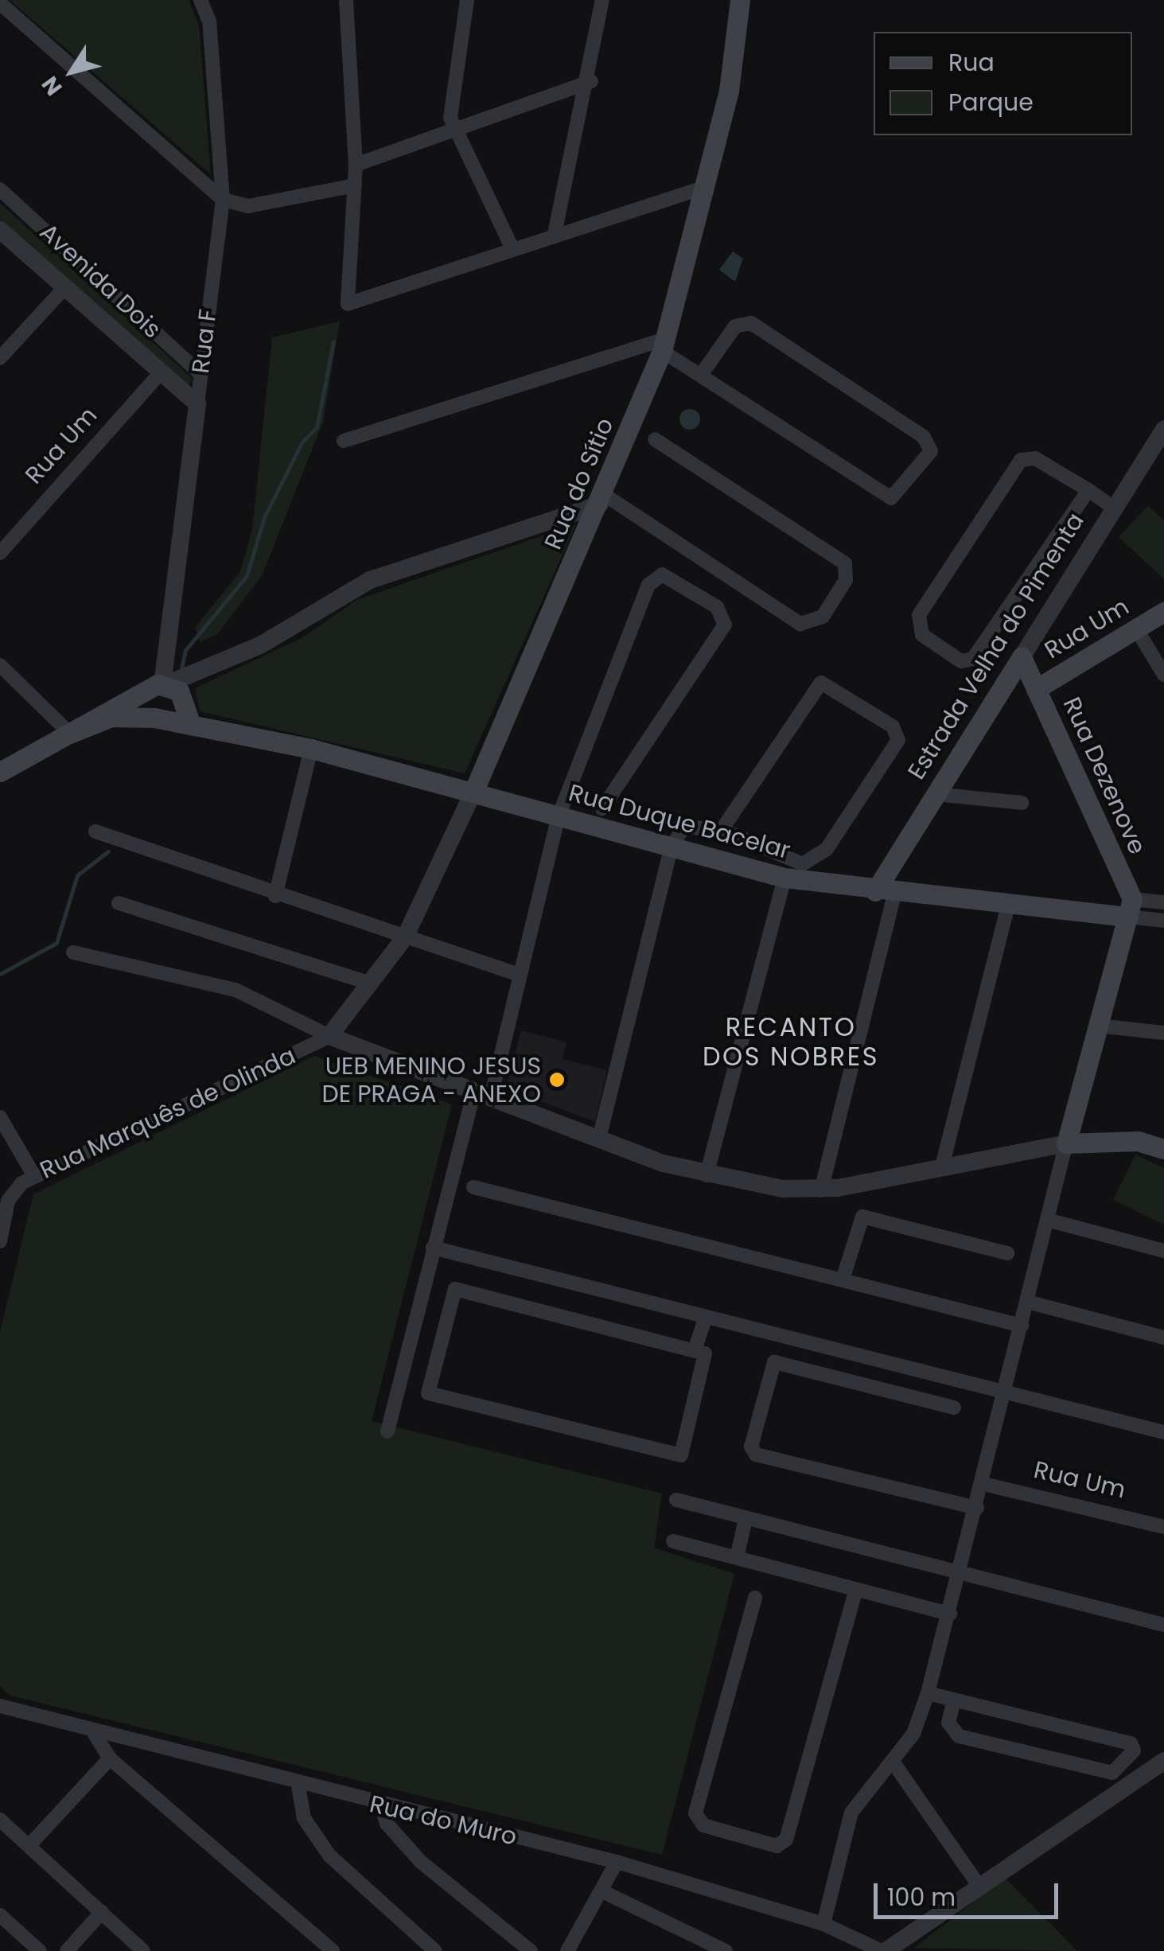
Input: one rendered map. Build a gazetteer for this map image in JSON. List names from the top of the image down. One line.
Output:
{"streets":{"main road":["Rua Um","Rua do Sítio","Estrada Velha do Pimenta","Rua Dezenove","Rua Duque Bacelar"],"street":["Avenida Dois","Rua F","Rua Marquês de Olinda","Rua do Muro"]},"crossings":[["Avenida Dois","Rua F"],["Avenida Dois","Rua Um"],["Rua F","Rua Duque Bacelar"],["Rua Um","Rua Dezenove"],["Rua do Sítio","Rua Duque Bacelar"],["Rua do Sítio","Rua Marquês de Olinda"],["Estrada Velha do Pimenta","Rua Dezenove"],["Estrada Velha do Pimenta","Rua Duque Bacelar"],["Rua Dezenove","Rua Duque Bacelar"],["Rua Duque Bacelar","Rua Marquês de Olinda"]],"districts":["RECANTO DOS NOBRES"],"places":["UEB MENINO JESUS DE PRAGA - ANEXO"],"legend":["Rua","Parque"],"scale_bar":"100 m","north":"bottom left"}
